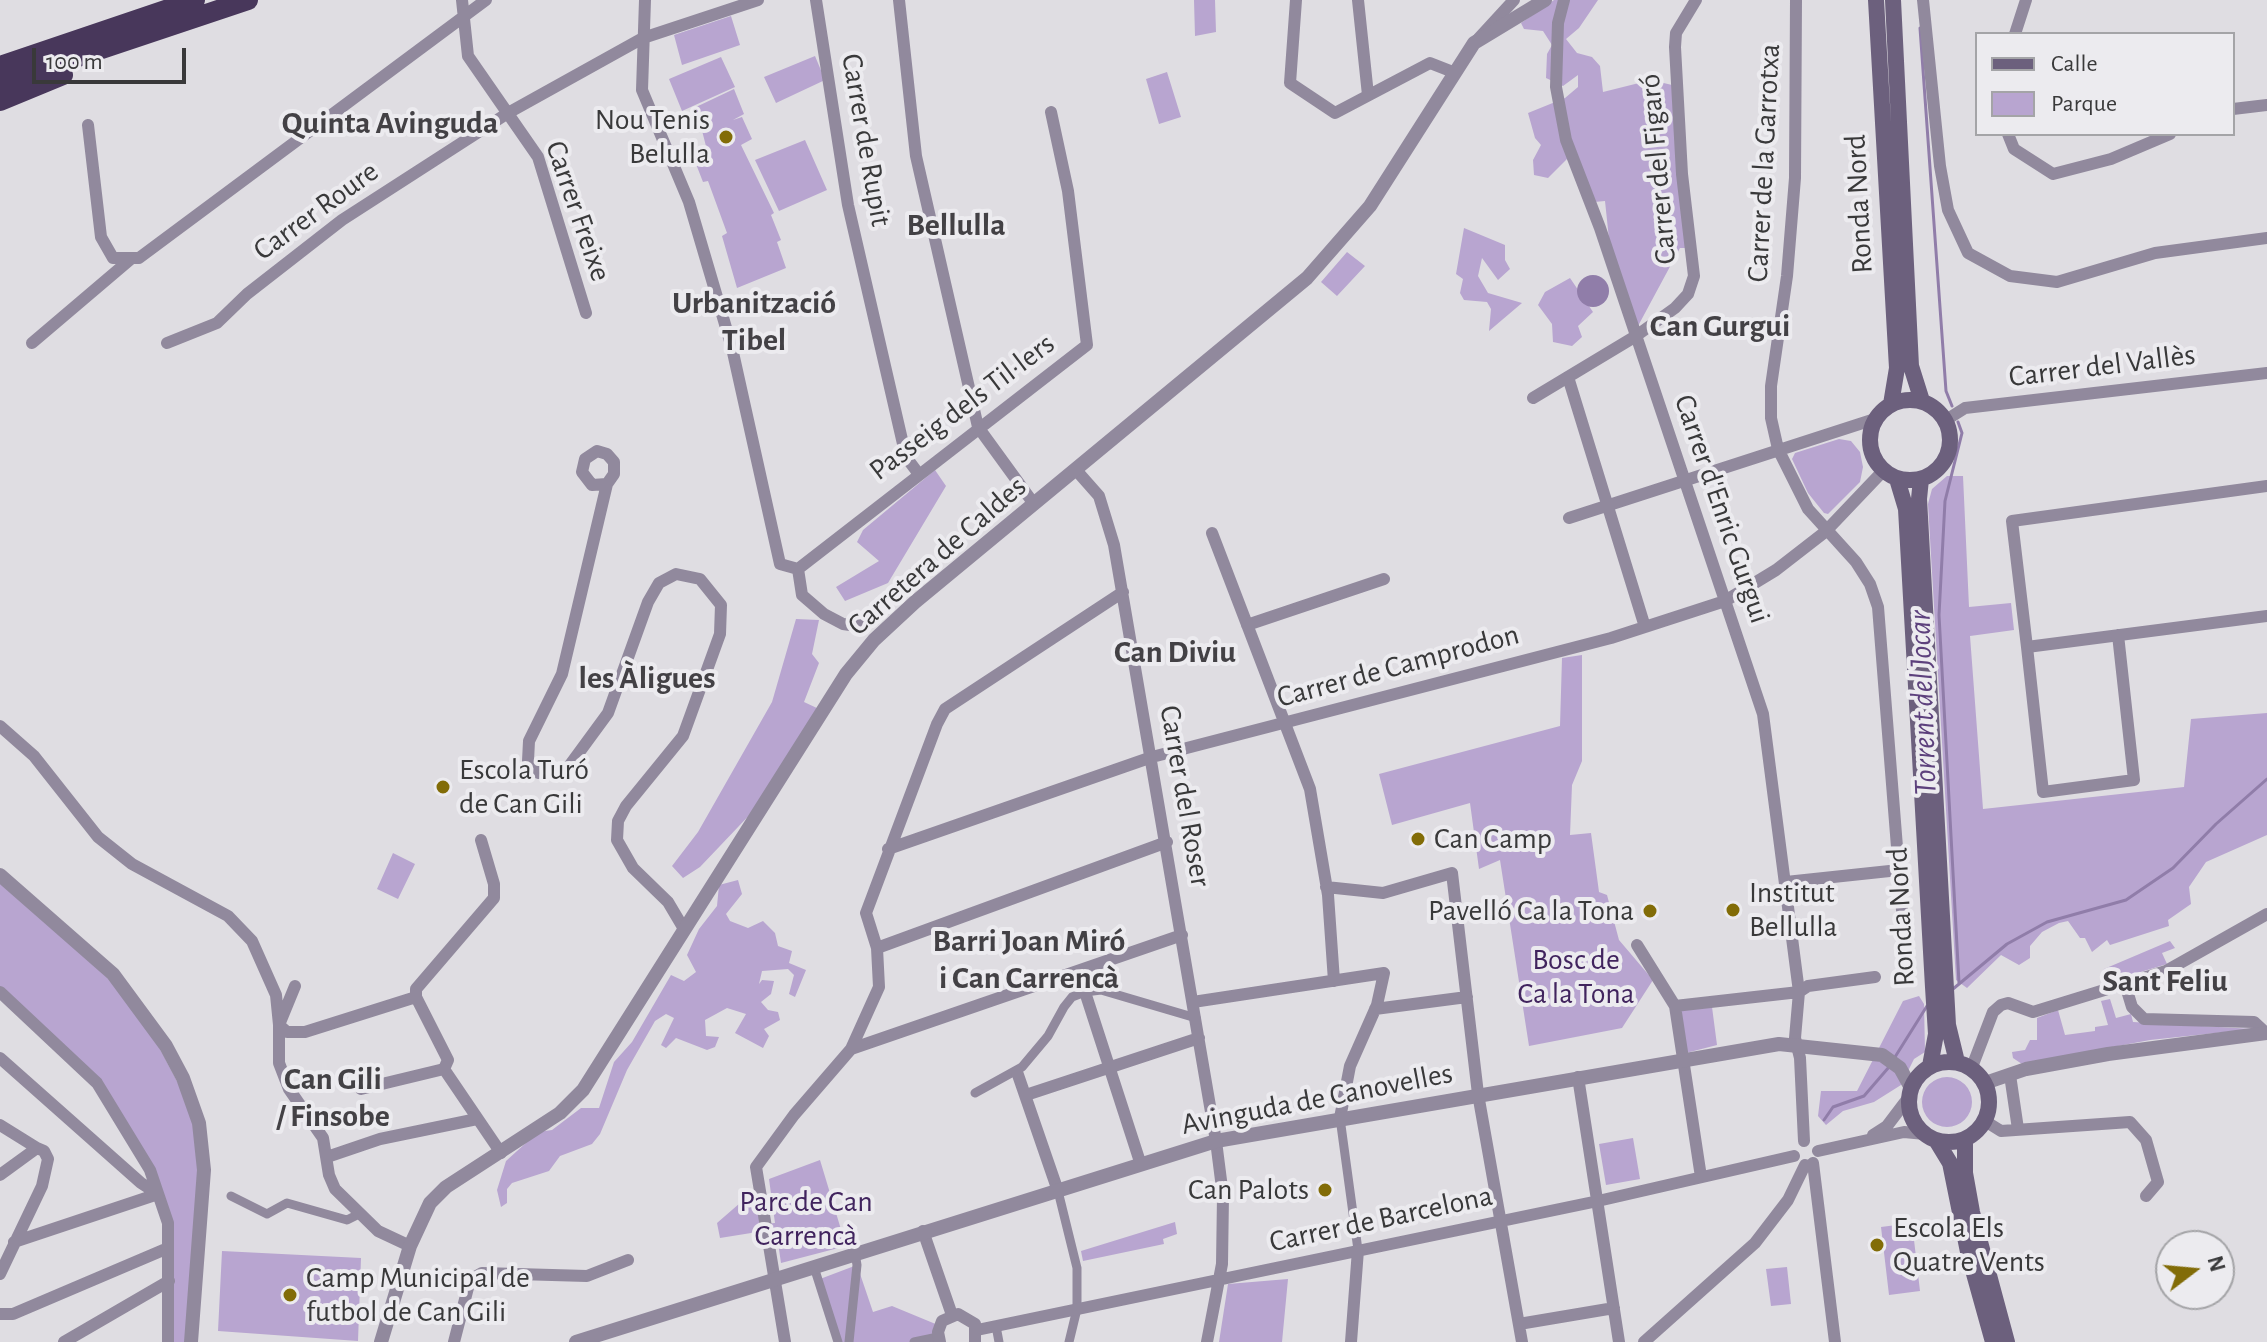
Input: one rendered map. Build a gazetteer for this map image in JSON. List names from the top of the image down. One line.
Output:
{"streets":{"main road":["Ronda Nord"],"street":["Carrer de Rupit","Carrer de la Garrotxa","Carrer del Figaró","Carrer Roure","Carrer Freixe","Carrer del Vallès","Passeig dels Til·lers","Carrer d'Enric Gurgui","Carretera de Caldes","Carrer de Camprodon","Carrer del Roser","Avinguda de Canovelles","Carrer de Barcelona"]},"crossings":[["Carrer de Rupit","Passeig dels Til·lers"],["Carrer de la Garrotxa","Carrer de Camprodon"],["Carrer del Figaró","Carrer d'Enric Gurgui"],["Ronda Nord","Carrer del Vallès"],["Ronda Nord","Carrer de Camprodon"],["Ronda Nord","Avinguda de Canovelles"],["Carrer Roure","Carrer Freixe"],["Carrer del Vallès","Carrer de Camprodon"],["Carrer d'Enric Gurgui","Carrer de Camprodon"],["Carrer d'Enric Gurgui","Avinguda de Canovelles"],["Carretera de Caldes","Carrer del Roser"],["Carrer de Camprodon","Carrer del Roser"],["Carrer del Roser","Avinguda de Canovelles"],["Carrer del Roser","Carrer de Barcelona"]],"districts":["Quinta Avinguda","Bellulla","Urbanització Tibel","Can Gurgui","Can Diviu","les Àligues","Barri Joan Miró i Can Carrencà","Sant Feliu","Can Gili / Finsobe"],"water":["Torrent del Jocar"],"parks":["Bosc de Ca la Tona","Parc de Can Carrencà"],"places":["Nou Tenis Belulla","Escola Turó de Can Gili","Can Camp","Institut Bellulla","Pavelló Ca la Tona","Can Palots","Escola Els Quatre Vents","Camp Municipal de futbol de Can Gili"],"legend":["Calle","Parque"],"scale_bar":"100 m","north":"right"}
